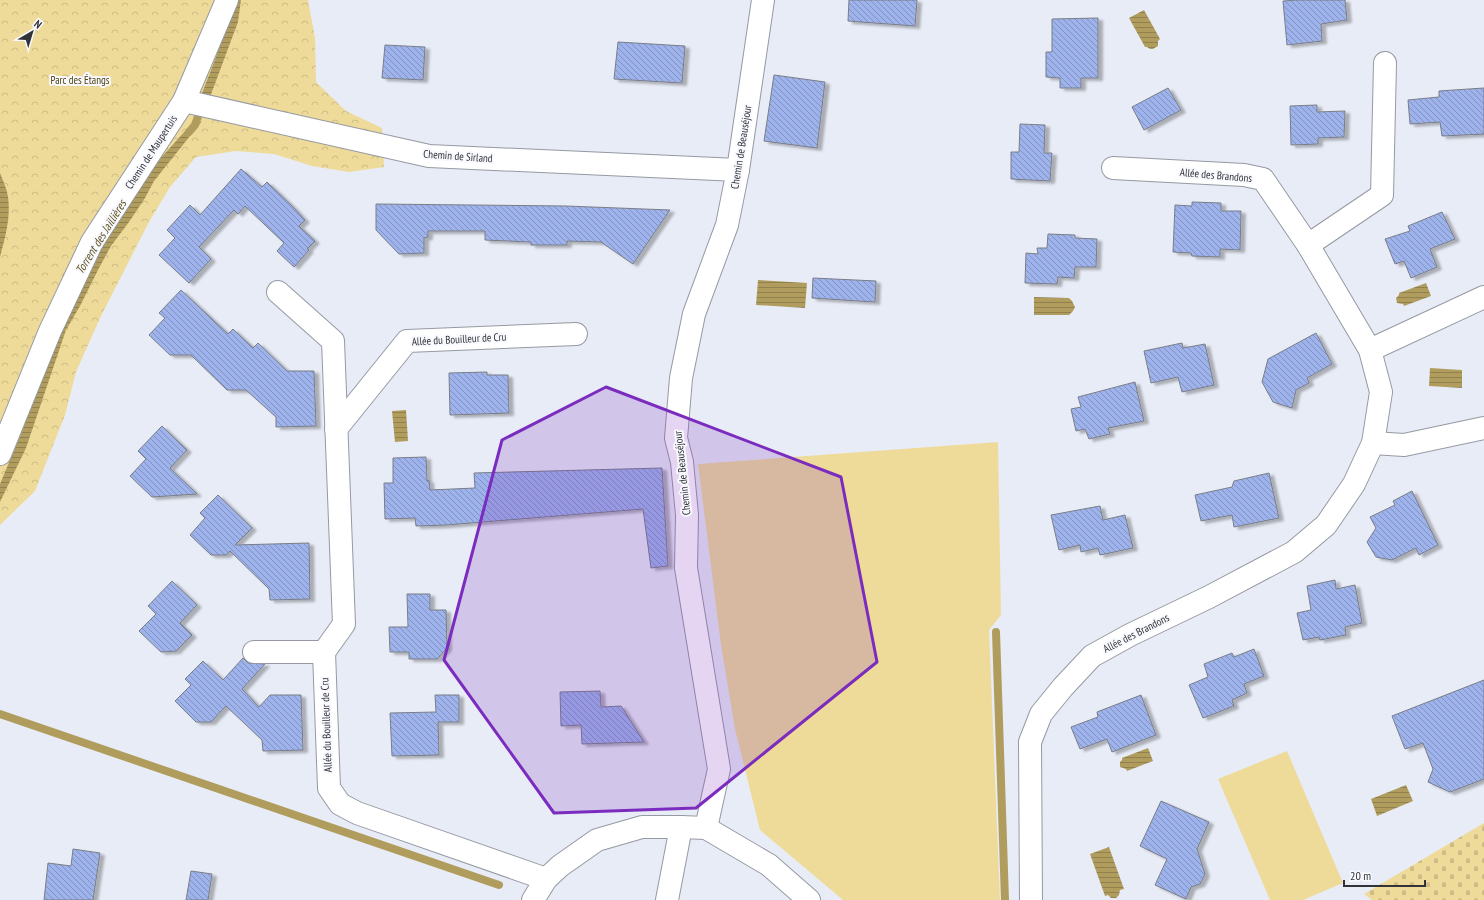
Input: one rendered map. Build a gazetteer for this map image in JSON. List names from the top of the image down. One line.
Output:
{"streets":{"street":["Chemin de Beauséjour","Chemin de Maupertuis","Chemin de Sirland","Allée des Brandons","Allée du Bouilleur de Cru"]},"crossings":[["Chemin de Beauséjour","Chemin de Sirland"],["Chemin de Maupertuis","Chemin de Sirland"]],"water":["Torrent des Jaillières"],"parks":["Parc des Étangs"],"scale_bar":"20 m","north":"top right"}
